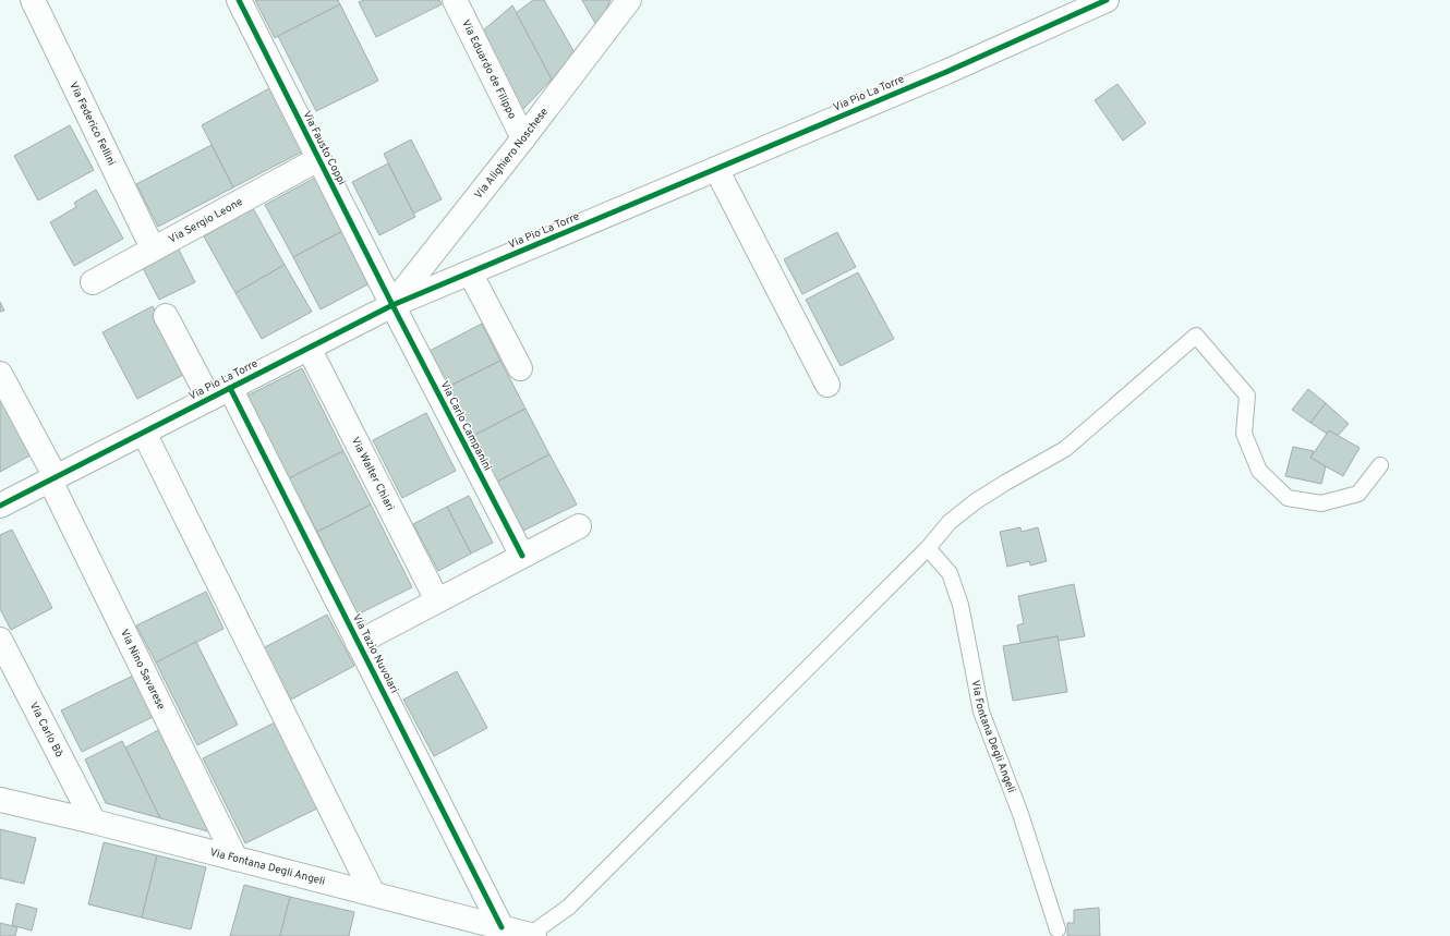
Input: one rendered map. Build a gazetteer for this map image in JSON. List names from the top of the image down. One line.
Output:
{"streets":{"street":["Via Eduardo de Filippo","Via Pio La Torre","Via Federico Fellini","Via Fausto Coppi","Via Alighiero Noschese","Via Sergio Leone","Via Carlo Campanini","Via Walter Chiari","Via Tazio Nuvolari","Via Nino Savarese","Via Carlo Bò","Via Fontana Degli Angeli"]},"crossings":[["Via Eduardo de Filippo","Via Alighiero Noschese"],["Via Pio La Torre","Via Fausto Coppi"],["Via Pio La Torre","Via Alighiero Noschese"],["Via Pio La Torre","Via Carlo Campanini"],["Via Pio La Torre","Via Walter Chiari"],["Via Pio La Torre","Via Tazio Nuvolari"],["Via Pio La Torre","Via Nino Savarese"],["Via Federico Fellini","Via Sergio Leone"],["Via Fausto Coppi","Via Alighiero Noschese"],["Via Fausto Coppi","Via Sergio Leone"],["Via Fausto Coppi","Via Carlo Campanini"],["Via Alighiero Noschese","Via Carlo Campanini"],["Via Tazio Nuvolari","Via Fontana Degli Angeli"],["Via Nino Savarese","Via Fontana Degli Angeli"],["Via Carlo Bò","Via Fontana Degli Angeli"]]}
